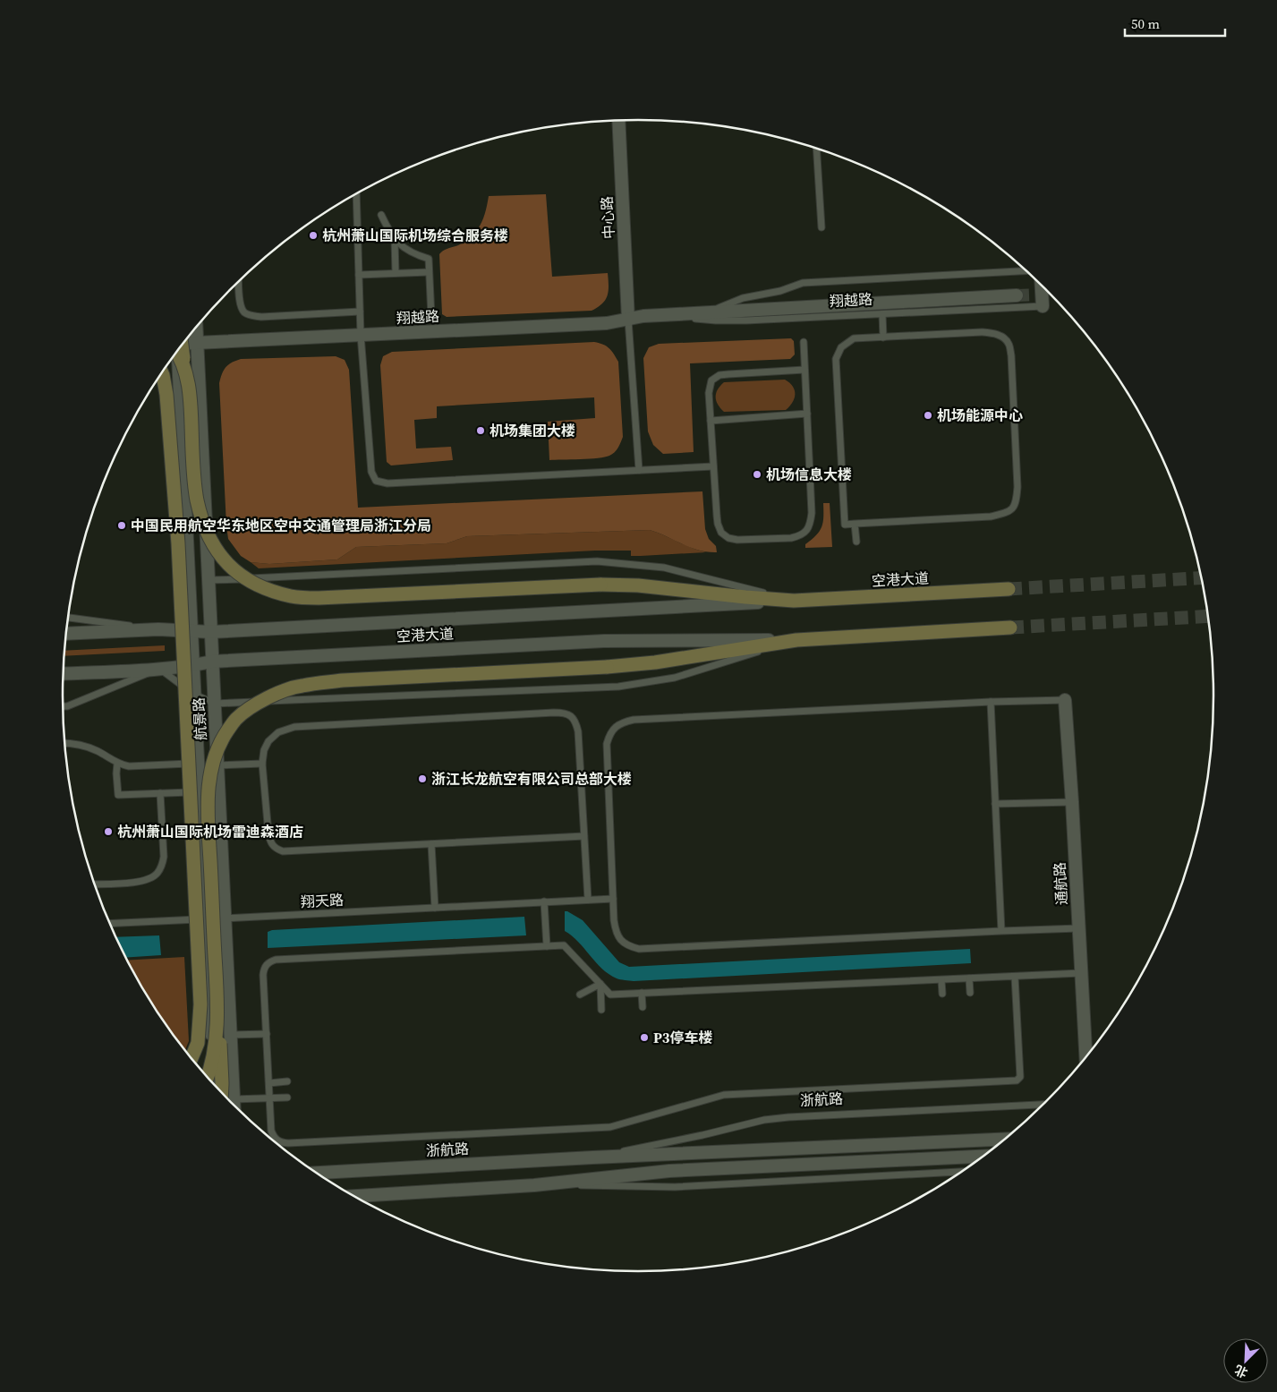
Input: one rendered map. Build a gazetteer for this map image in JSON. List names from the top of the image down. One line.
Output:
{"streets":{"main road":["空港大道"],"street":["中心路","翔越路","航景路","通航路","浙航路"],"lane":["翔天路"]},"crossings":[["中心路","翔越路"],["翔越路","航景路"],["空港大道","航景路"],["航景路","翔天路"]],"places":["杭州萧山国际机场综合服务楼","机场能源中心","机场集团大楼","机场信息大楼","中国民用航空华东地区空中交通管理局浙江分局","浙江长龙航空有限公司总部大楼","杭州萧山国际机场雷迪森酒店","P3停车楼"],"scale_bar":"50 m","north":"bottom left"}
